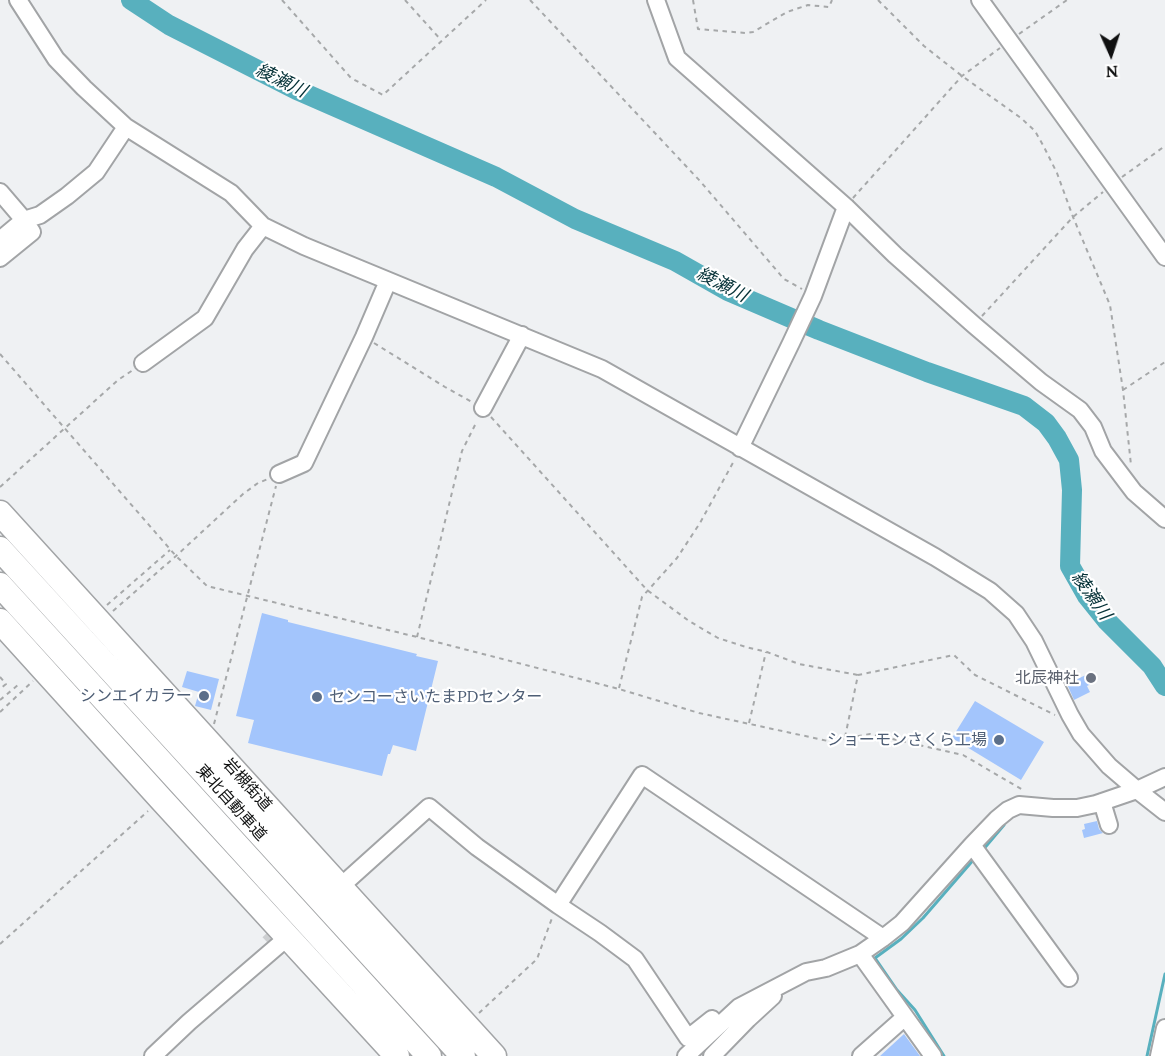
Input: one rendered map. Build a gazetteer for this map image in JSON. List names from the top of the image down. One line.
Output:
{"streets":{"highway":["岩槻街道","東北自動車道"]},"water":["綾瀬川"],"places":["北辰神社","シンエイカラー","センコーさいたまPDセンター","ショーモンさくら工場"],"north":"bottom"}
